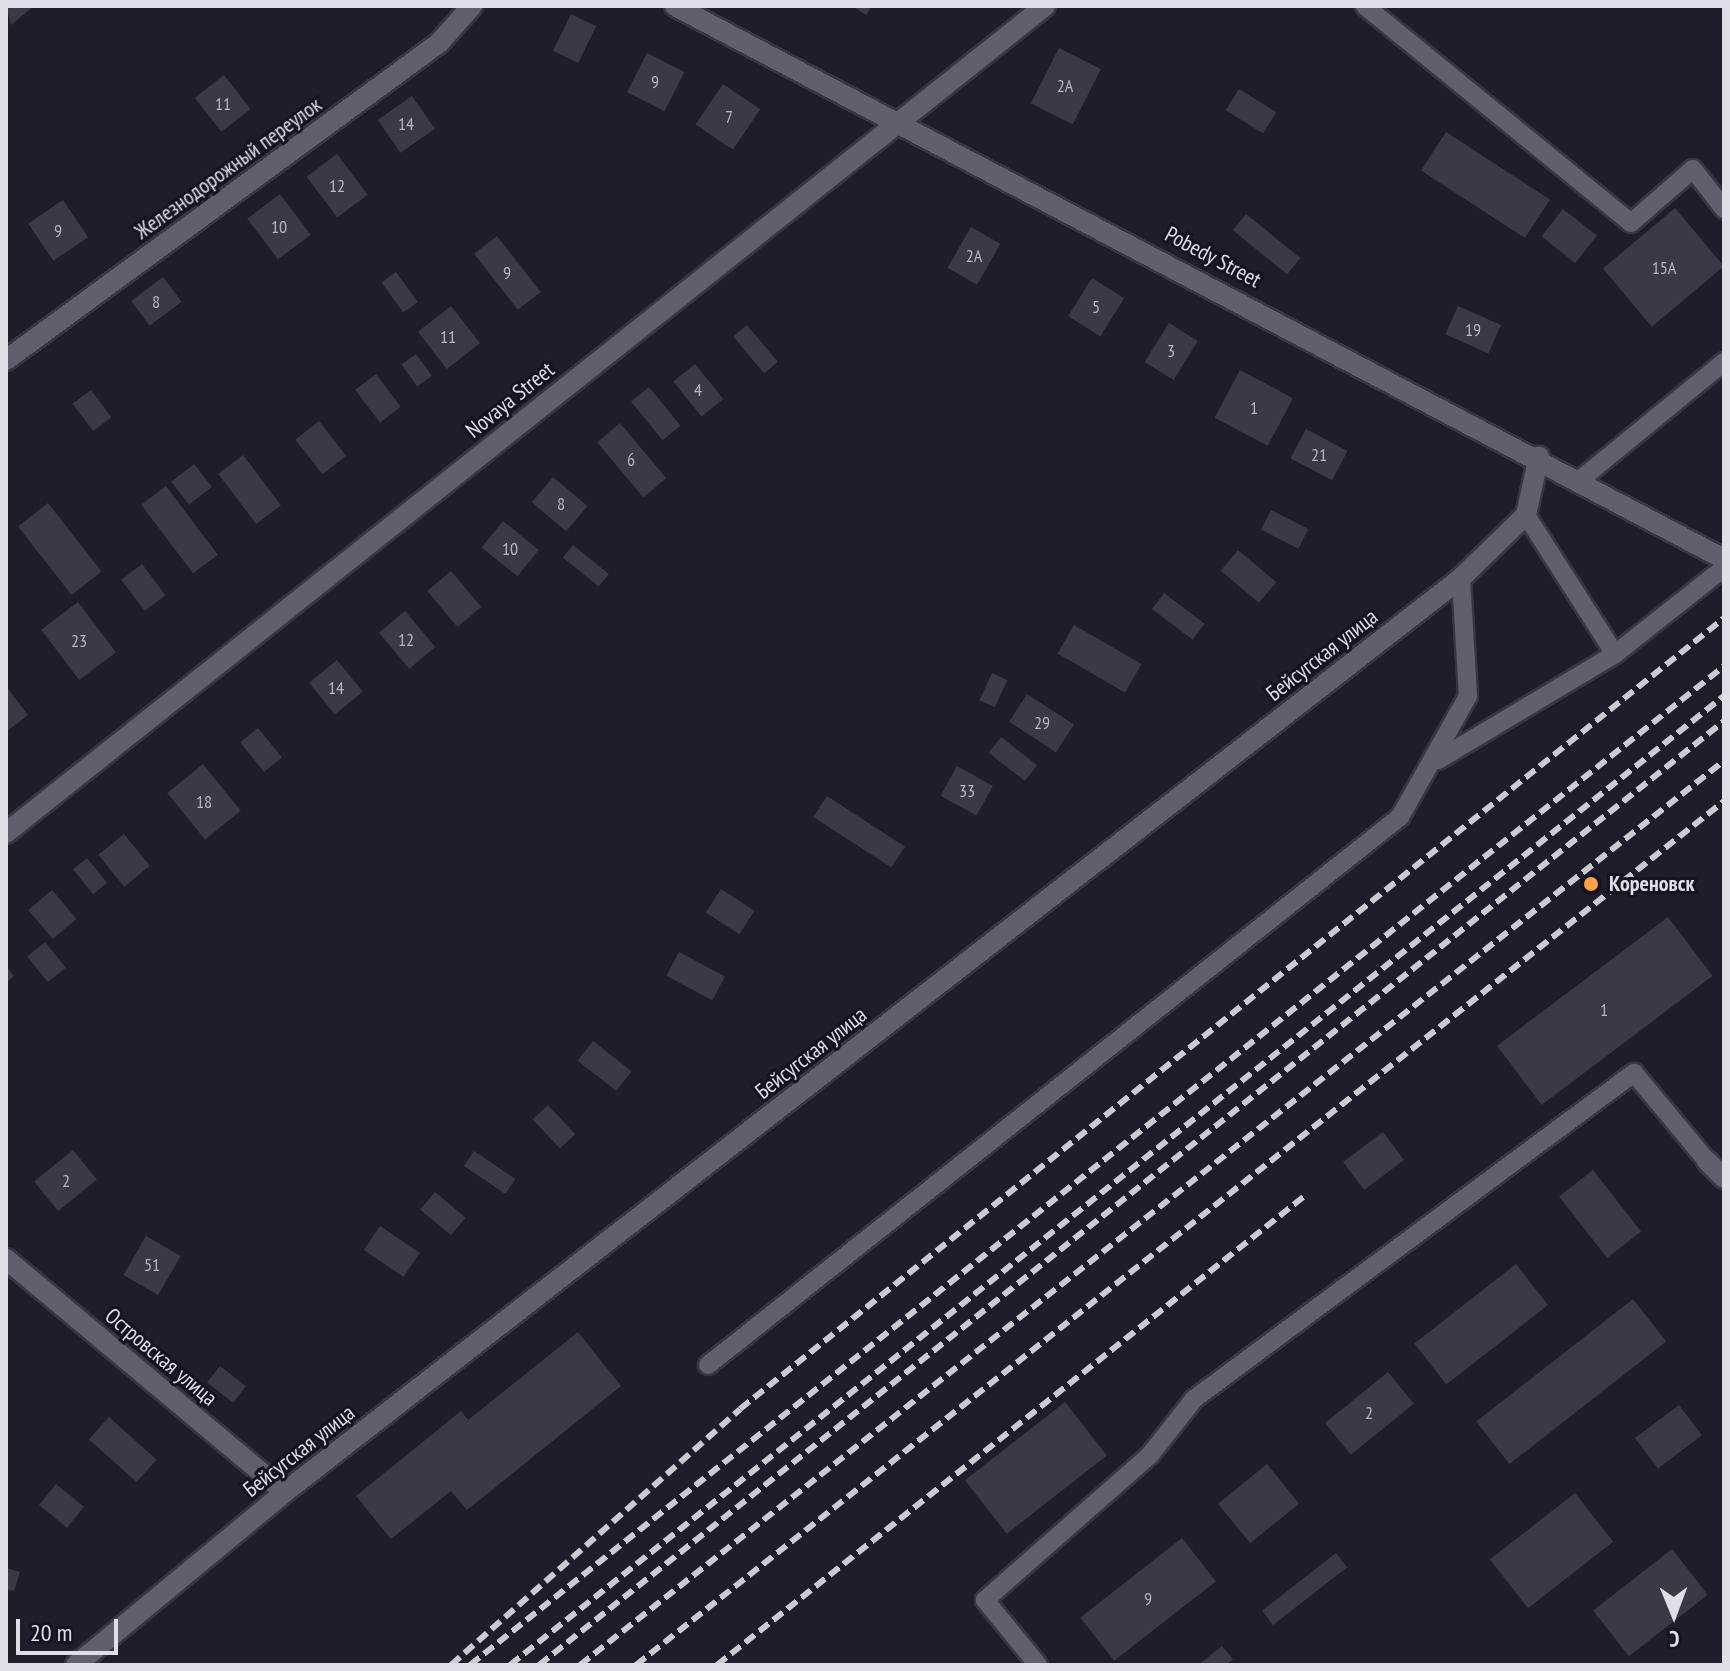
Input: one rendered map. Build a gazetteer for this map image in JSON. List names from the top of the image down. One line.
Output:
{"streets":{"street":["Железнодорожный переулок","Pobedy Street","Novaya Street","Бейсугская улица","Островская улица"]},"crossings":[["Pobedy Street","Novaya Street"],["Бейсугская улица","Островская улица"]],"places":["Кореновск"],"house_numbers":["9","2А","11","7","14","12","10","9","2А","15А","9","8","5","19","11","3","4","1","21","6","8","10","12","23","14","29","33","18","1","2","51","2","9"],"scale_bar":"20 m","north":"bottom"}
